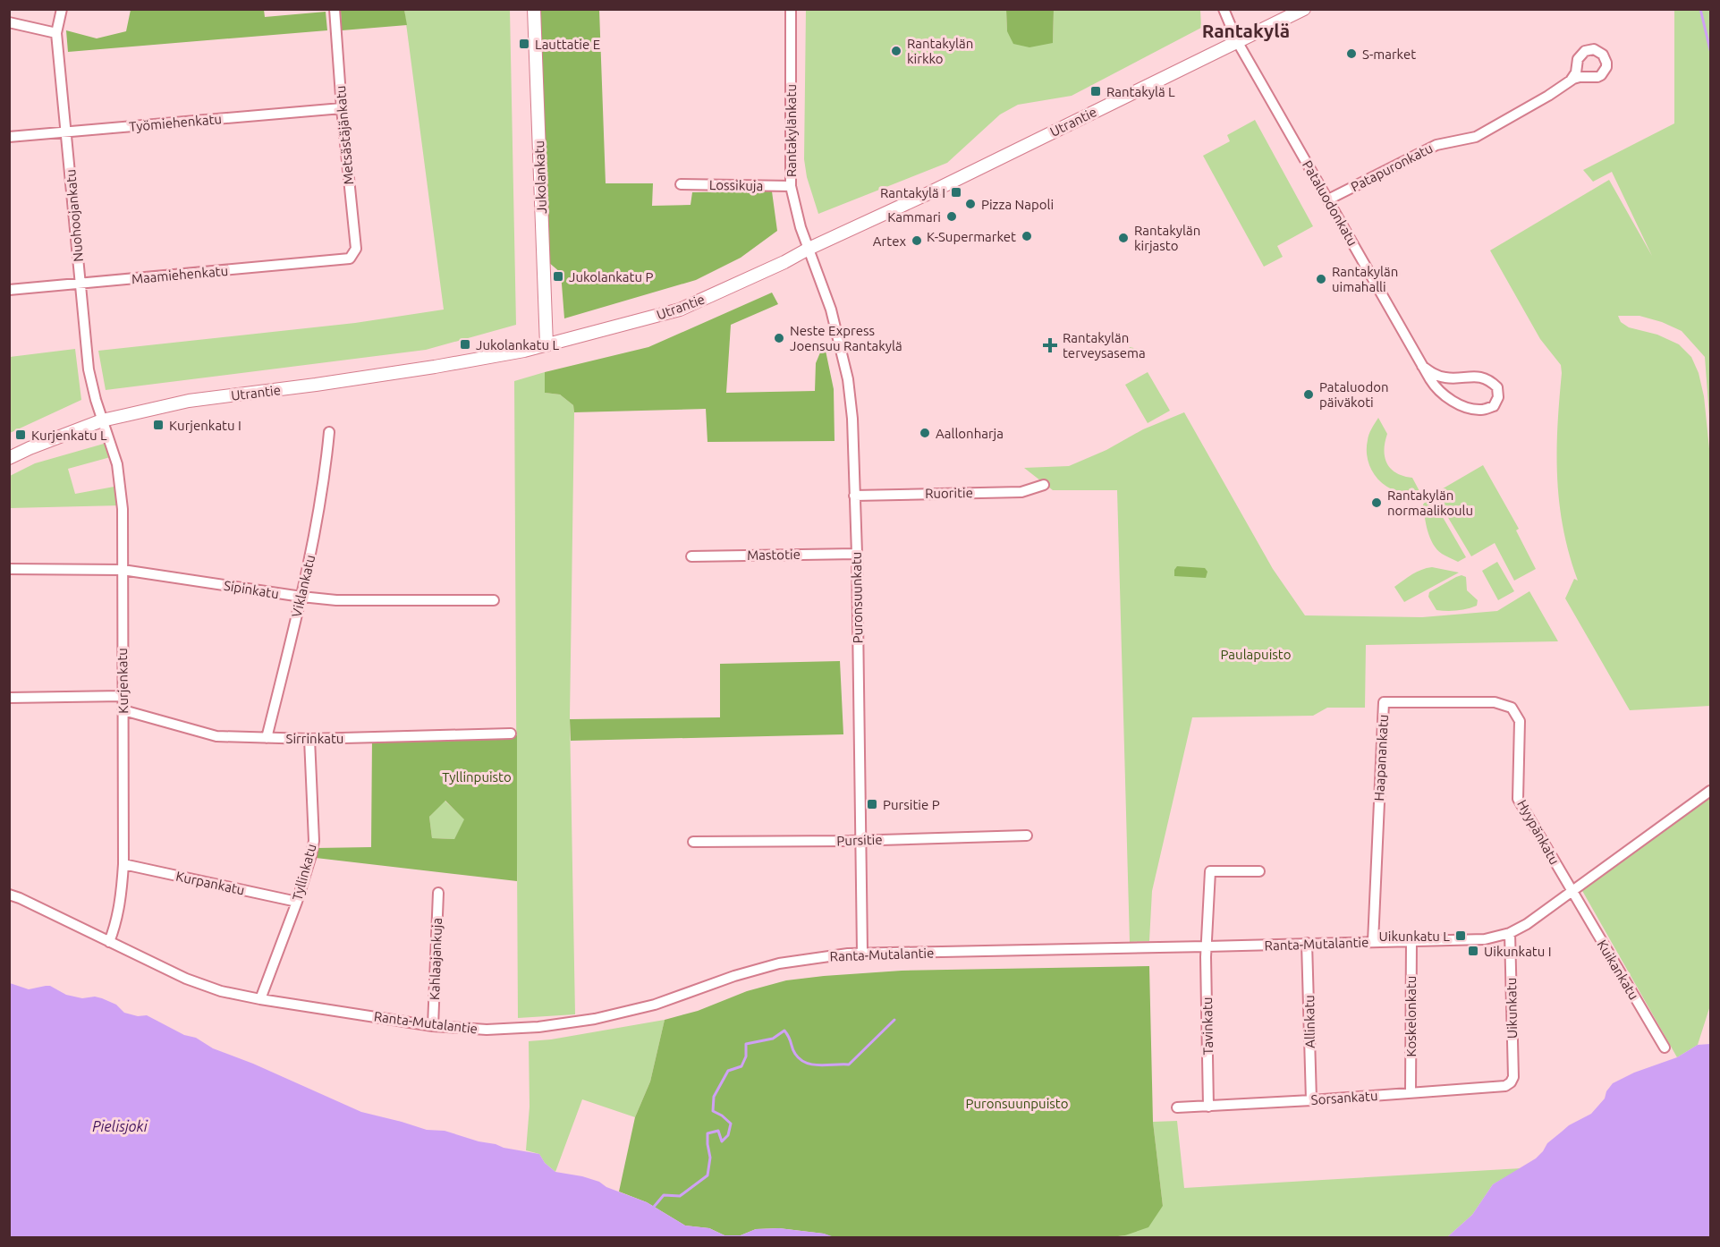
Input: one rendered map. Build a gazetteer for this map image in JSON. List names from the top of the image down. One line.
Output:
{"streets":{"main road":["Utrantie","Jukolankatu"],"street":["Työmiehenkatu","Rantakylänkatu","Metsästäjänkatu","Patapuronkatu","Lossikuja","Pataluodonkatu","Nuohoojankatu","Maamiehenkatu","Ruoritie","Mastotie","Viklankatu","Sipinkatu","Puronsuunkatu","Kurjenkatu","Sirrinkatu","Haapanankatu","Hyypänkatu","Pursitie","Tyllinkatu","Kurpankatu","Ranta-Mutalantie","Kahlaajankuja","Kuikankatu","Uikunkatu","Koskelonkatu","Allinkatu","Tavinkatu","Sorsankatu"]},"crossings":[["Utrantie","Rantakylänkatu"],["Utrantie","Jukolankatu"],["Utrantie","Pataluodonkatu"],["Utrantie","Nuohoojankatu"],["Utrantie","Puronsuunkatu"],["Utrantie","Kurjenkatu"],["Työmiehenkatu","Metsästäjänkatu"],["Työmiehenkatu","Nuohoojankatu"],["Rantakylänkatu","Lossikuja"],["Rantakylänkatu","Puronsuunkatu"],["Metsästäjänkatu","Maamiehenkatu"],["Patapuronkatu","Pataluodonkatu"],["Nuohoojankatu","Maamiehenkatu"],["Nuohoojankatu","Kurjenkatu"],["Ruoritie","Puronsuunkatu"],["Mastotie","Puronsuunkatu"],["Viklankatu","Sipinkatu"],["Viklankatu","Sirrinkatu"],["Sipinkatu","Kurjenkatu"],["Puronsuunkatu","Pursitie"],["Puronsuunkatu","Ranta-Mutalantie"],["Kurjenkatu","Sirrinkatu"],["Kurjenkatu","Kurpankatu"],["Kurjenkatu","Ranta-Mutalantie"],["Sirrinkatu","Tyllinkatu"],["Haapanankatu","Hyypänkatu"],["Haapanankatu","Ranta-Mutalantie"],["Hyypänkatu","Ranta-Mutalantie"],["Hyypänkatu","Kuikankatu"],["Tyllinkatu","Kurpankatu"],["Tyllinkatu","Ranta-Mutalantie"],["Ranta-Mutalantie","Kahlaajankuja"],["Ranta-Mutalantie","Kuikankatu"],["Ranta-Mutalantie","Uikunkatu"],["Ranta-Mutalantie","Koskelonkatu"],["Ranta-Mutalantie","Allinkatu"],["Ranta-Mutalantie","Tavinkatu"],["Uikunkatu","Sorsankatu"],["Koskelonkatu","Sorsankatu"],["Allinkatu","Sorsankatu"],["Tavinkatu","Sorsankatu"]],"districts":["Rantakylä"],"water":["Pielisjoki"],"parks":["Paulapuisto","Tyllinpuisto","Puronsuunpuisto"],"places":{"transit":["Lauttatie E","Rantakylä L","Rantakylä I","Jukolankatu P","Jukolankatu L","Kurjenkatu I","Kurjenkatu L","Pursitie P","Uikunkatu L","Uikunkatu I"],"other":["Rantakylän kirkko","S-market","Pizza Napoli","Kammari","K-Supermarket","Rantakylän kirjasto","Artex","Rantakylän uimahalli","Neste Express Joensuu Rantakylä","Pataluodon päiväkoti","Aallonharja","Rantakylän normaalikoulu"],"health":["Rantakylän terveysasema"]}}
